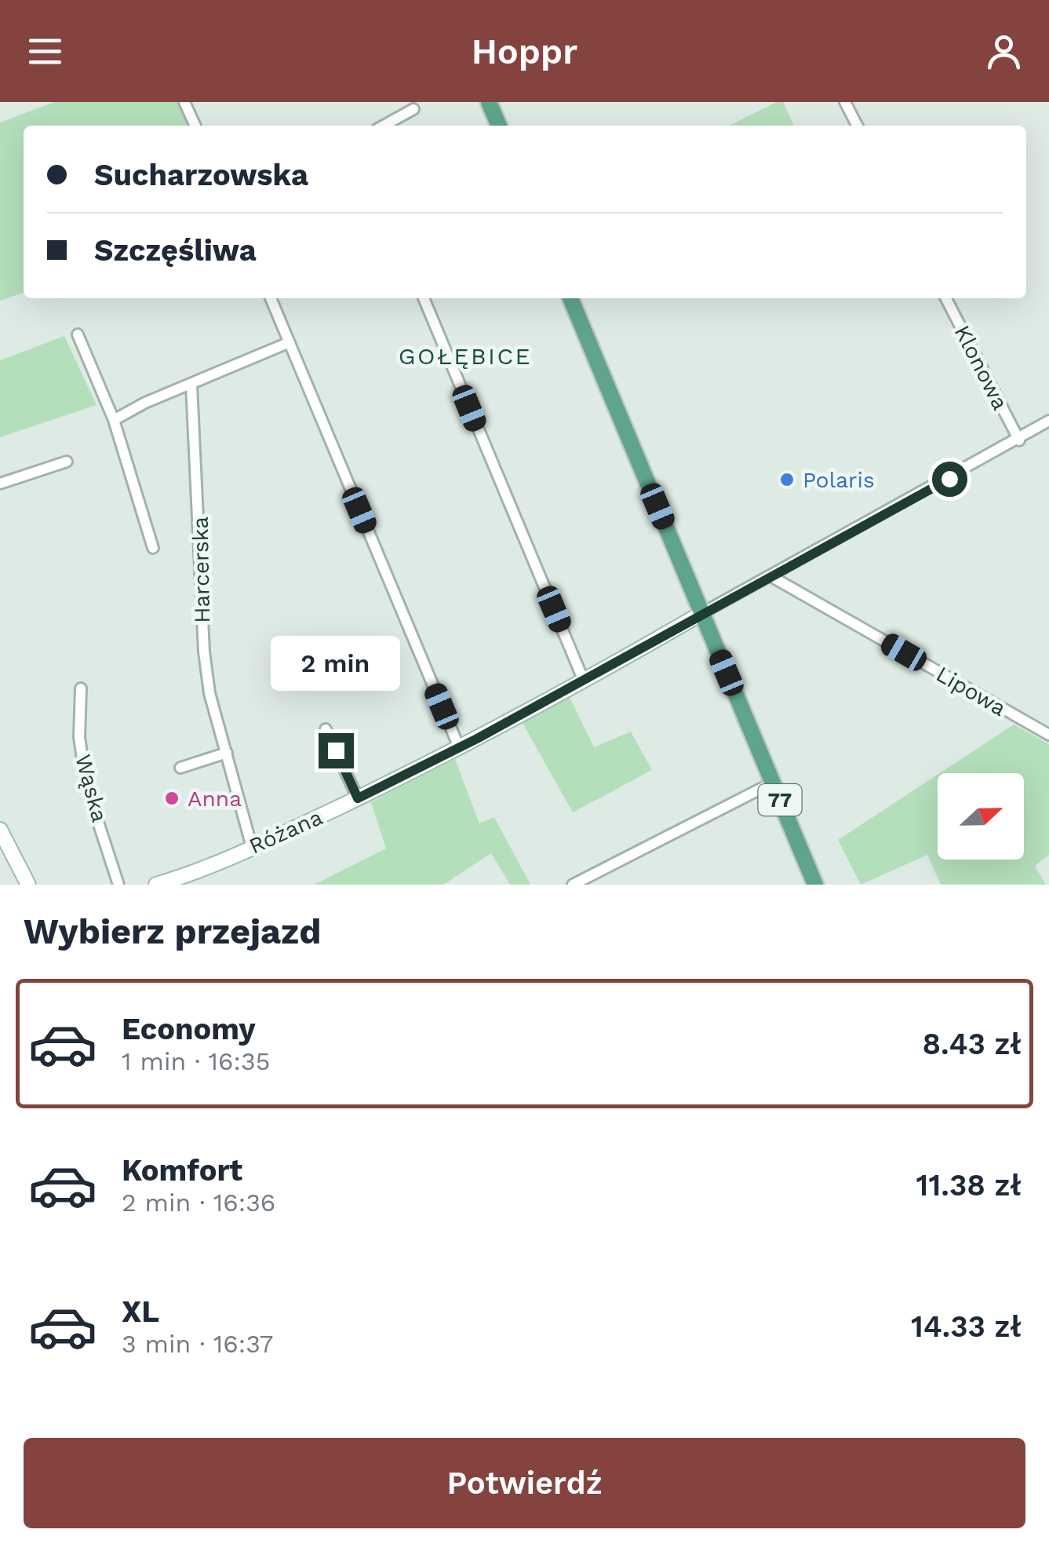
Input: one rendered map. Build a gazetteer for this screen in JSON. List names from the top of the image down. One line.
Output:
{"streets":{"main road":["77"],"street":["Klonowa","Harcerska","Lipowa","Wąska","Różana"]},"crossings":[["Harcerska","Różana"],["77","Różana"]],"districts":["GOŁĘBICE"],"places":["Polaris","Anna"],"north":"right","page":{"header":"Hoppr","banner":["Sucharzowska","Szczęśliwa"],"bubble":"2 min","heading":"Wybierz przejazd","list":[{"name":"Economy","note":"1 min · 16:35","value":"8.43 zł"},{"name":"Komfort","note":"2 min · 16:36","value":"11.38 zł"},{"name":"XL","note":"3 min · 16:37","value":"14.33 zł"}],"buttons":"Potwierdź"}}
